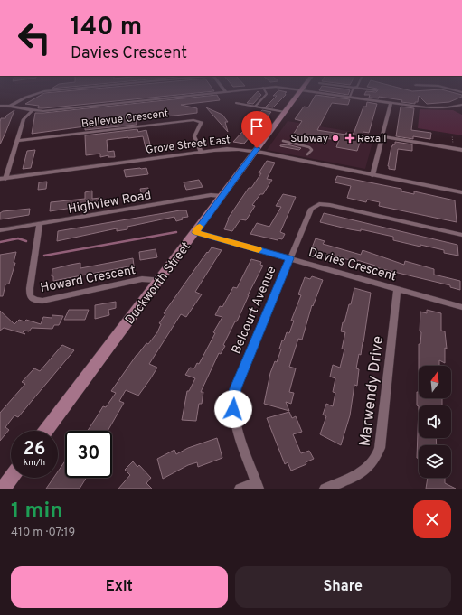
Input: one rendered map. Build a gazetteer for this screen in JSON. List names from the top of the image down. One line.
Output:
{"streets":{"main road":["Duckworth Street"],"street":["Bellevue Crescent","Grove Street East","Highview Road","Davies Crescent","Howard Crescent","Belcourt Avenue","Marwendy Drive"]},"crossings":[["Bellevue Crescent","Grove Street East"],["Grove Street East","Duckworth Street"],["Highview Road","Howard Crescent"],["Highview Road","Duckworth Street"],["Davies Crescent","Duckworth Street"],["Davies Crescent","Belcourt Avenue"],["Davies Crescent","Marwendy Drive"],["Howard Crescent","Duckworth Street"]],"places":{"other":["Subway"],"health":["Rexall"]},"north":"top","page":{"turn":["140 m","Davies Crescent"],"speed":"26 km/h","limit":"30","heading":["1 min","410 m · 07:19"],"buttons":["Exit","Share"]}}
